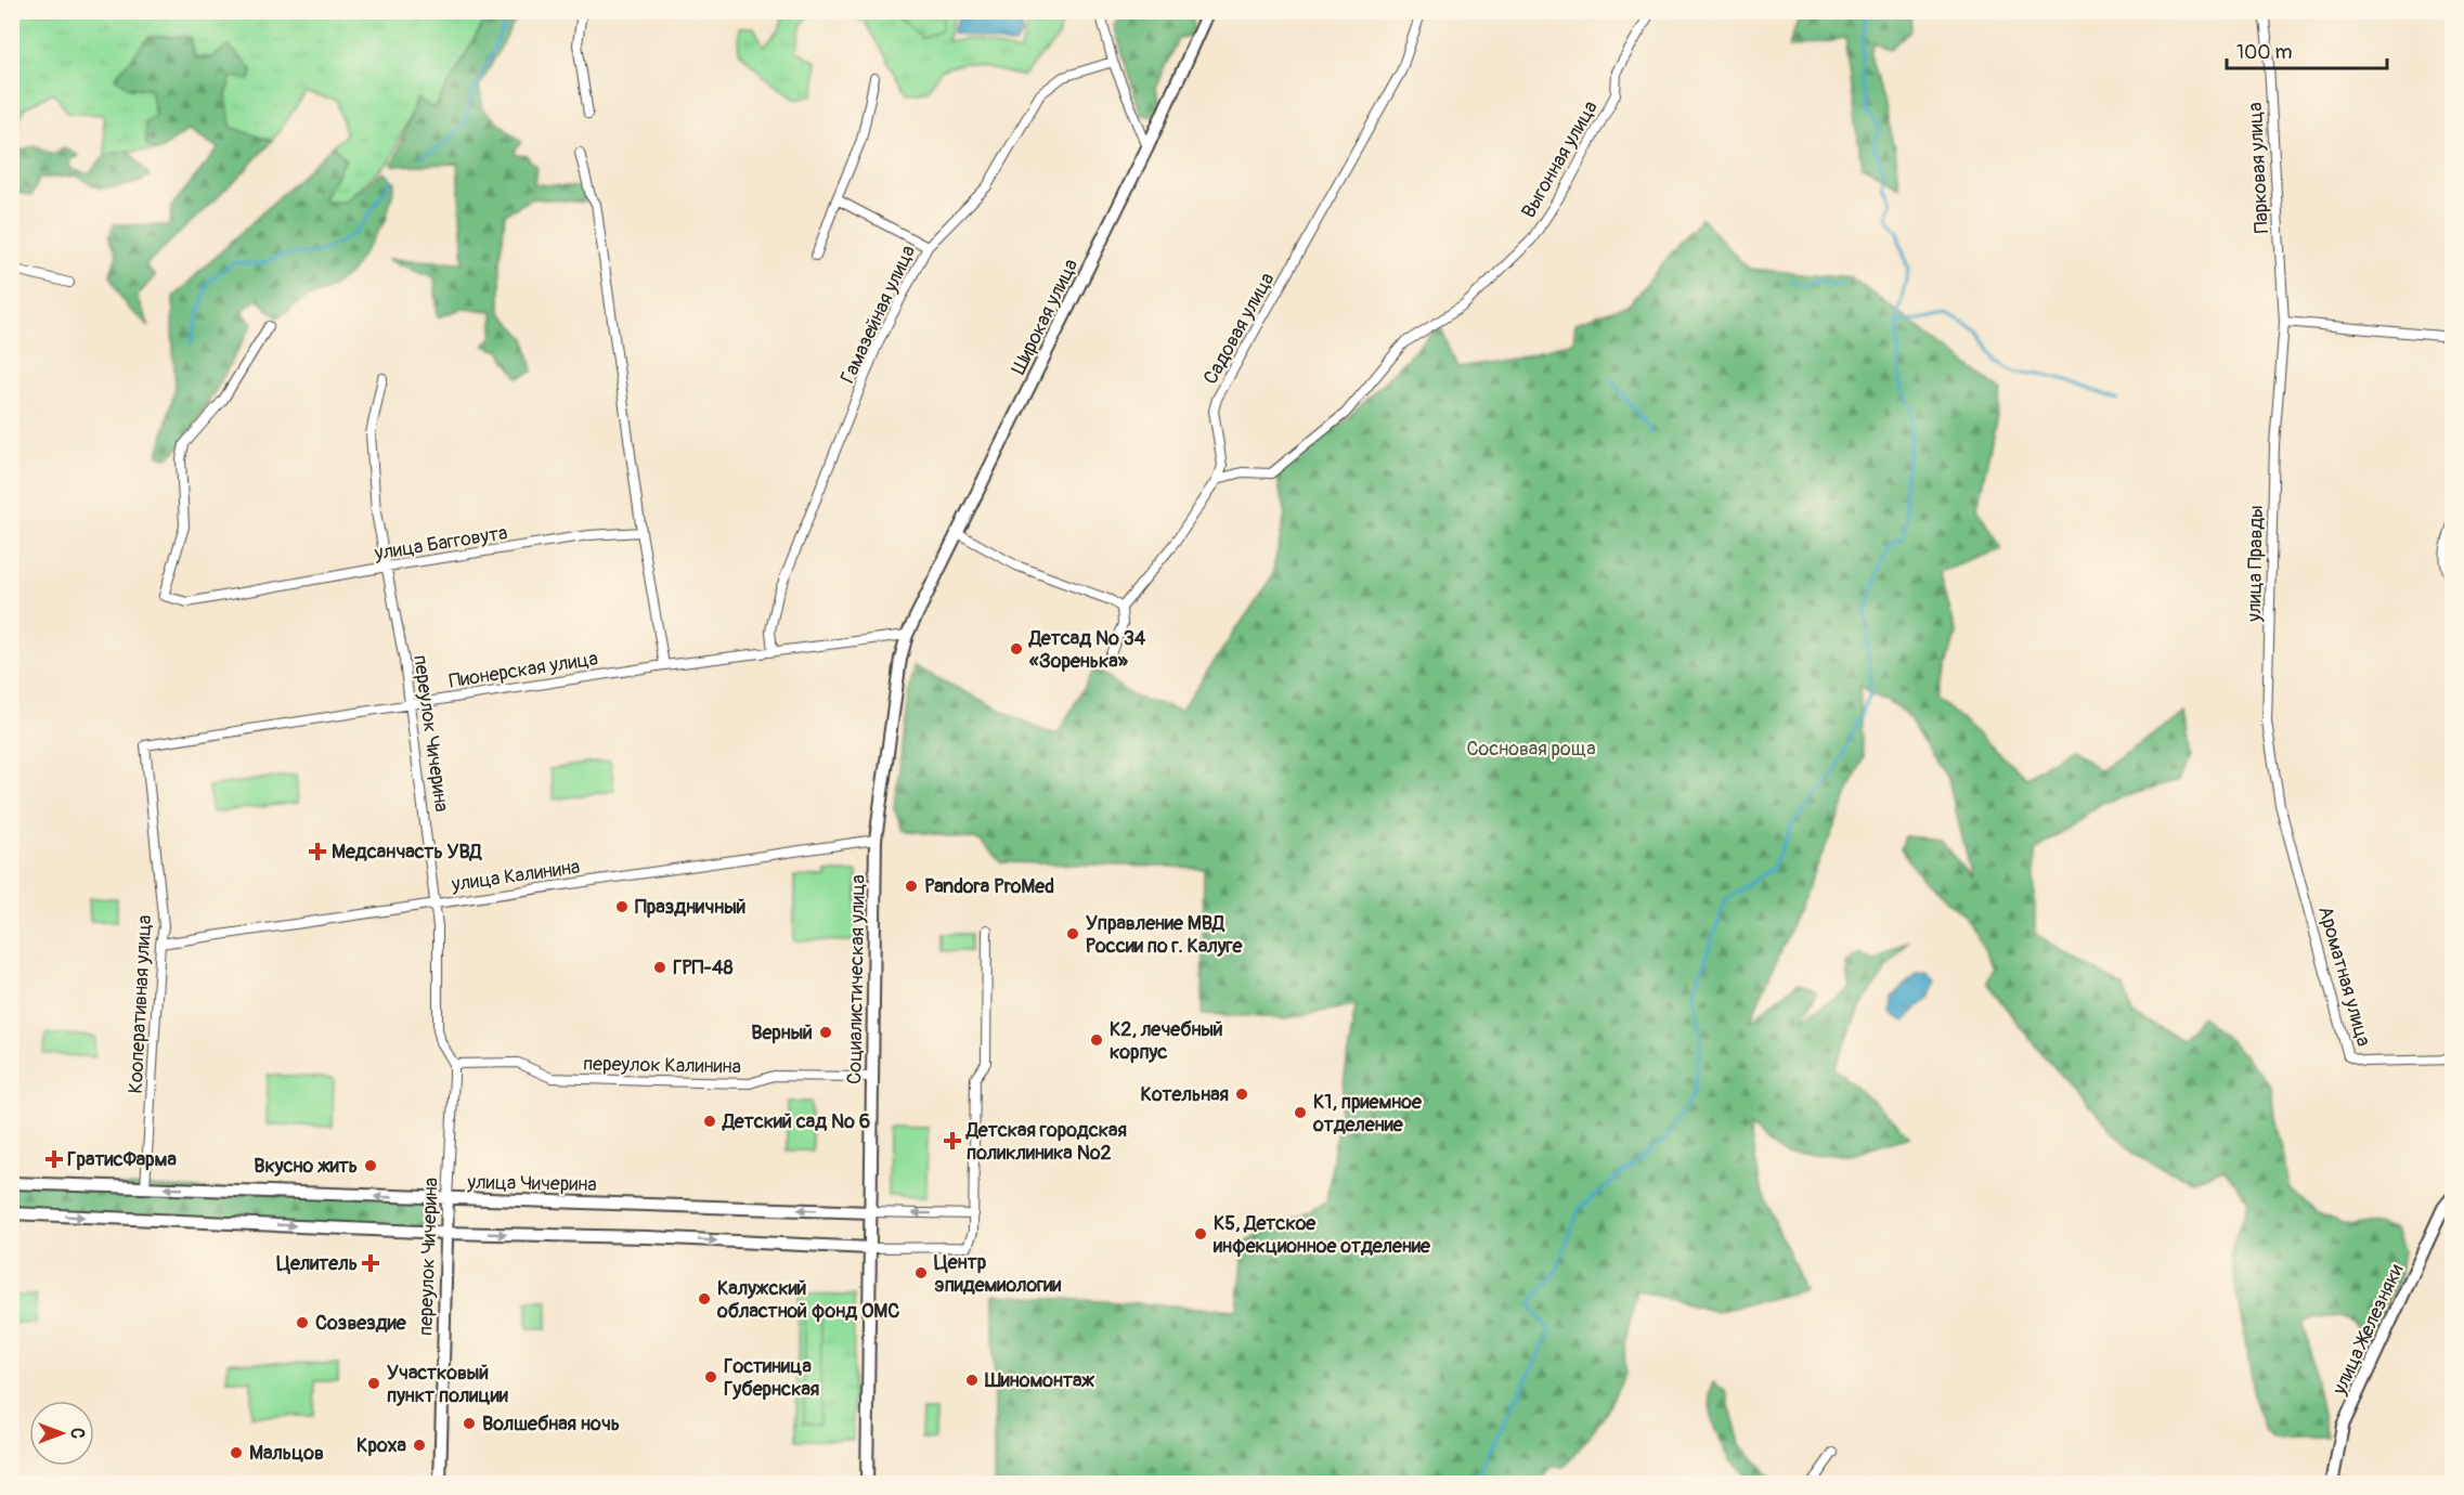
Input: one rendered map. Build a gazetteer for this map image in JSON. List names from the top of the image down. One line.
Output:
{"streets":{"street":["Выгонная улица","Парковая улица","Гамазейная улица","Широкая улица","Садовая улица","улица Багговута","улица Правды","Пионерская улица","переулок Чичерина","улица Калинина","Ароматная улица","Социалистическая улица","Кооперативная улица","переулок Калинина","улица Чичерина","улица Железняки"]},"crossings":[["Выгонная улица","Садовая улица"],["Парковая улица","улица Правды"],["Гамазейная улица","Пионерская улица"],["Широкая улица","Пионерская улица"],["Широкая улица","Социалистическая улица"],["улица Багговута","переулок Чичерина"],["улица Правды","Ароматная улица"],["Пионерская улица","переулок Чичерина"],["Пионерская улица","Социалистическая улица"],["Пионерская улица","Кооперативная улица"],["переулок Чичерина","улица Калинина"],["переулок Чичерина","переулок Калинина"],["переулок Чичерина","улица Чичерина"],["улица Калинина","Социалистическая улица"],["улица Калинина","Кооперативная улица"],["Социалистическая улица","переулок Калинина"],["Социалистическая улица","улица Чичерина"],["Кооперативная улица","улица Чичерина"]],"parks":["Сосновая роща"],"places":{"other":["Детсад № 34 «Зоренька»","Pandora ProMed","Праздничный","Управление МВД России по г. Калуге","ГРП-48","Верный","К2, лечебный корпус","Котельная","К1, приемное отделение","Детский сад № 6","Вкусно жить","К5, Детское инфекционное отделение","Центр эпидемиологии","Калужский областной фонд ОМС","Созвездие","Гостиница Губернская","Шиномонтаж","Участковый пункт полиции","Волшебная ночь","Кроха","Мальцов"],"health":["Медсанчасть УВД","Детская городская поликлиника №2","ГратисФарма","Целитель"]},"scale_bar":"100 m","north":"right"}
